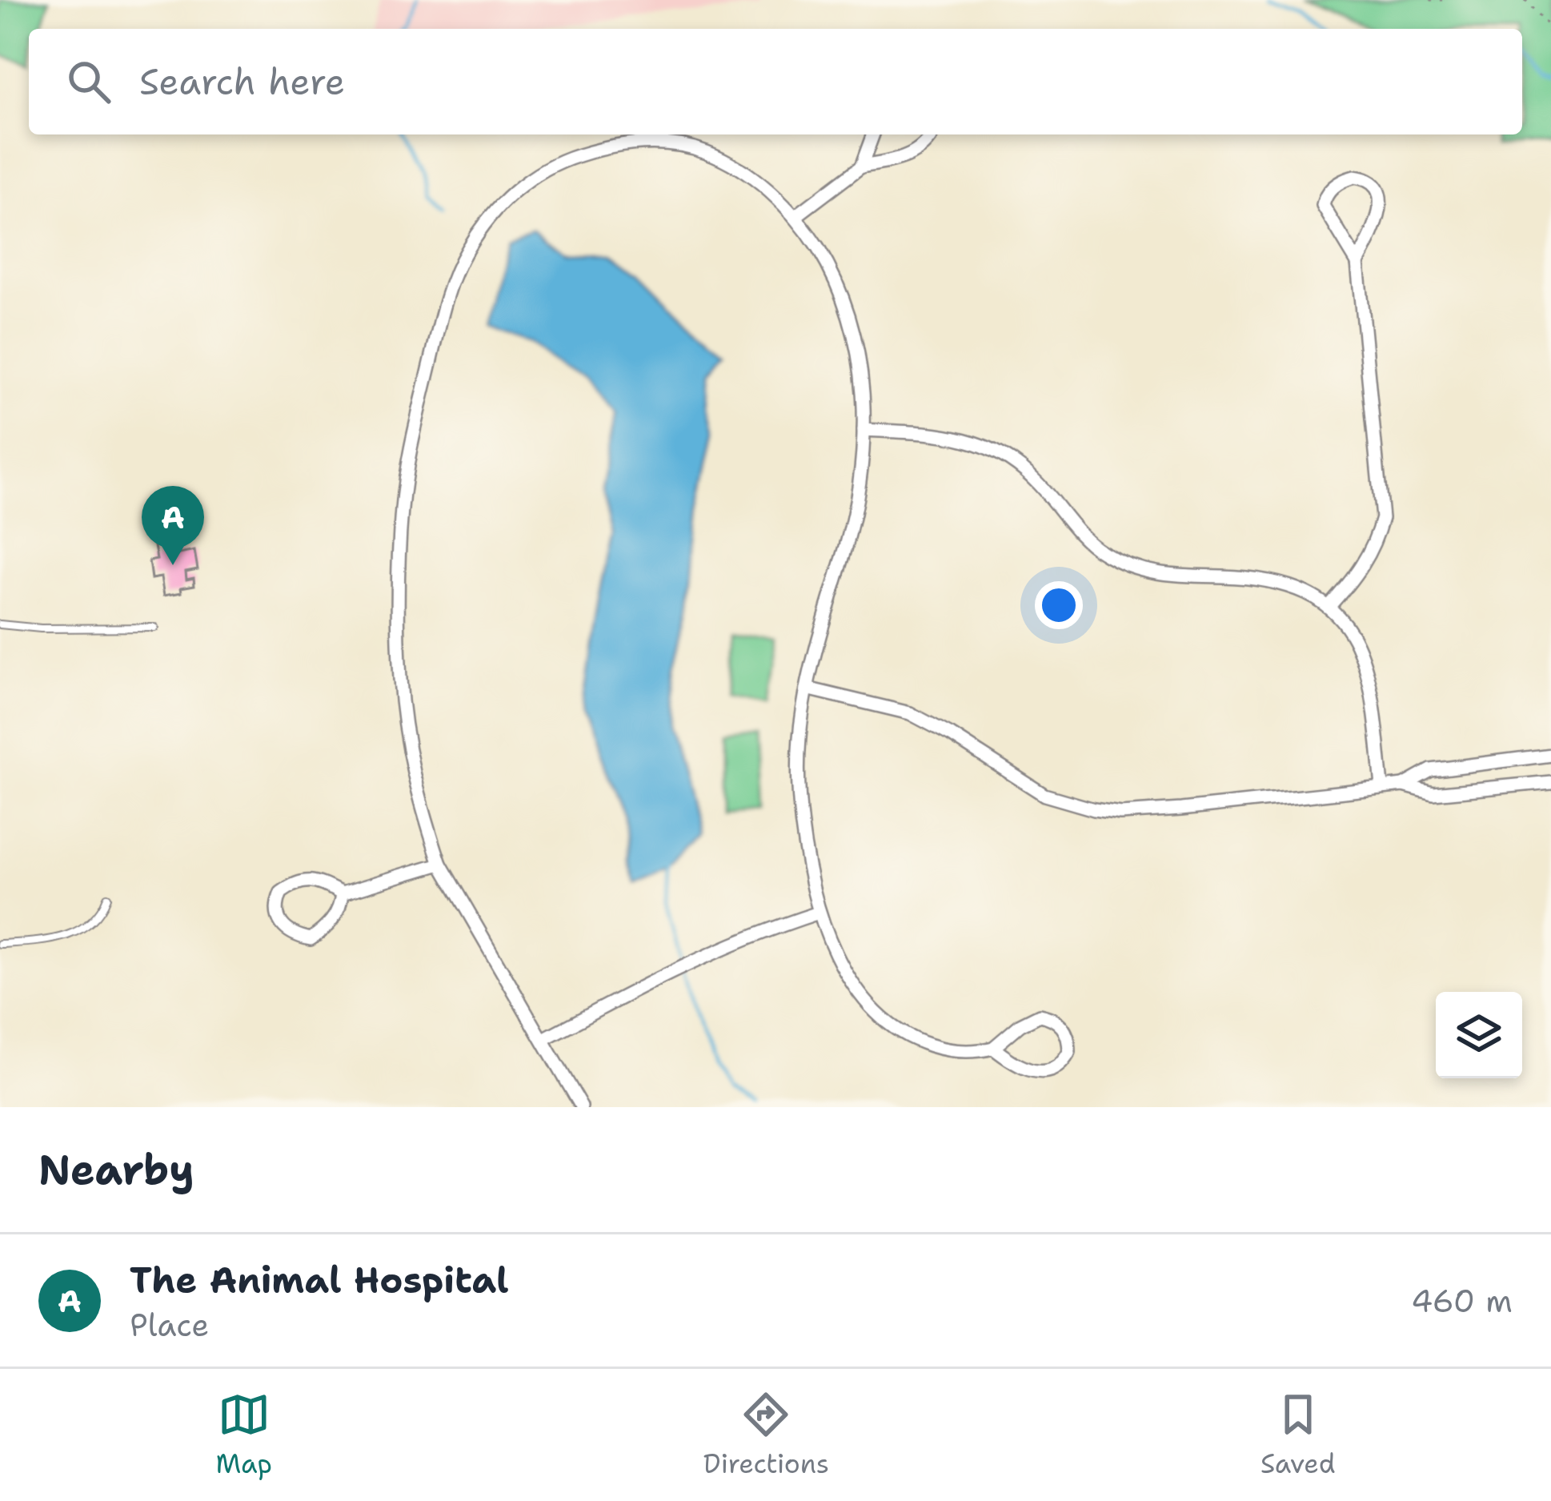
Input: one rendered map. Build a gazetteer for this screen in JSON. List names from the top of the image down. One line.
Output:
{"page":{"search":"Search here","pins":"A","heading":"Nearby","list":[{"mark":"A","name":"The Animal Hospital","note":"Place","value":"460 m"}],"nav":["Map","Directions","Saved"]}}
